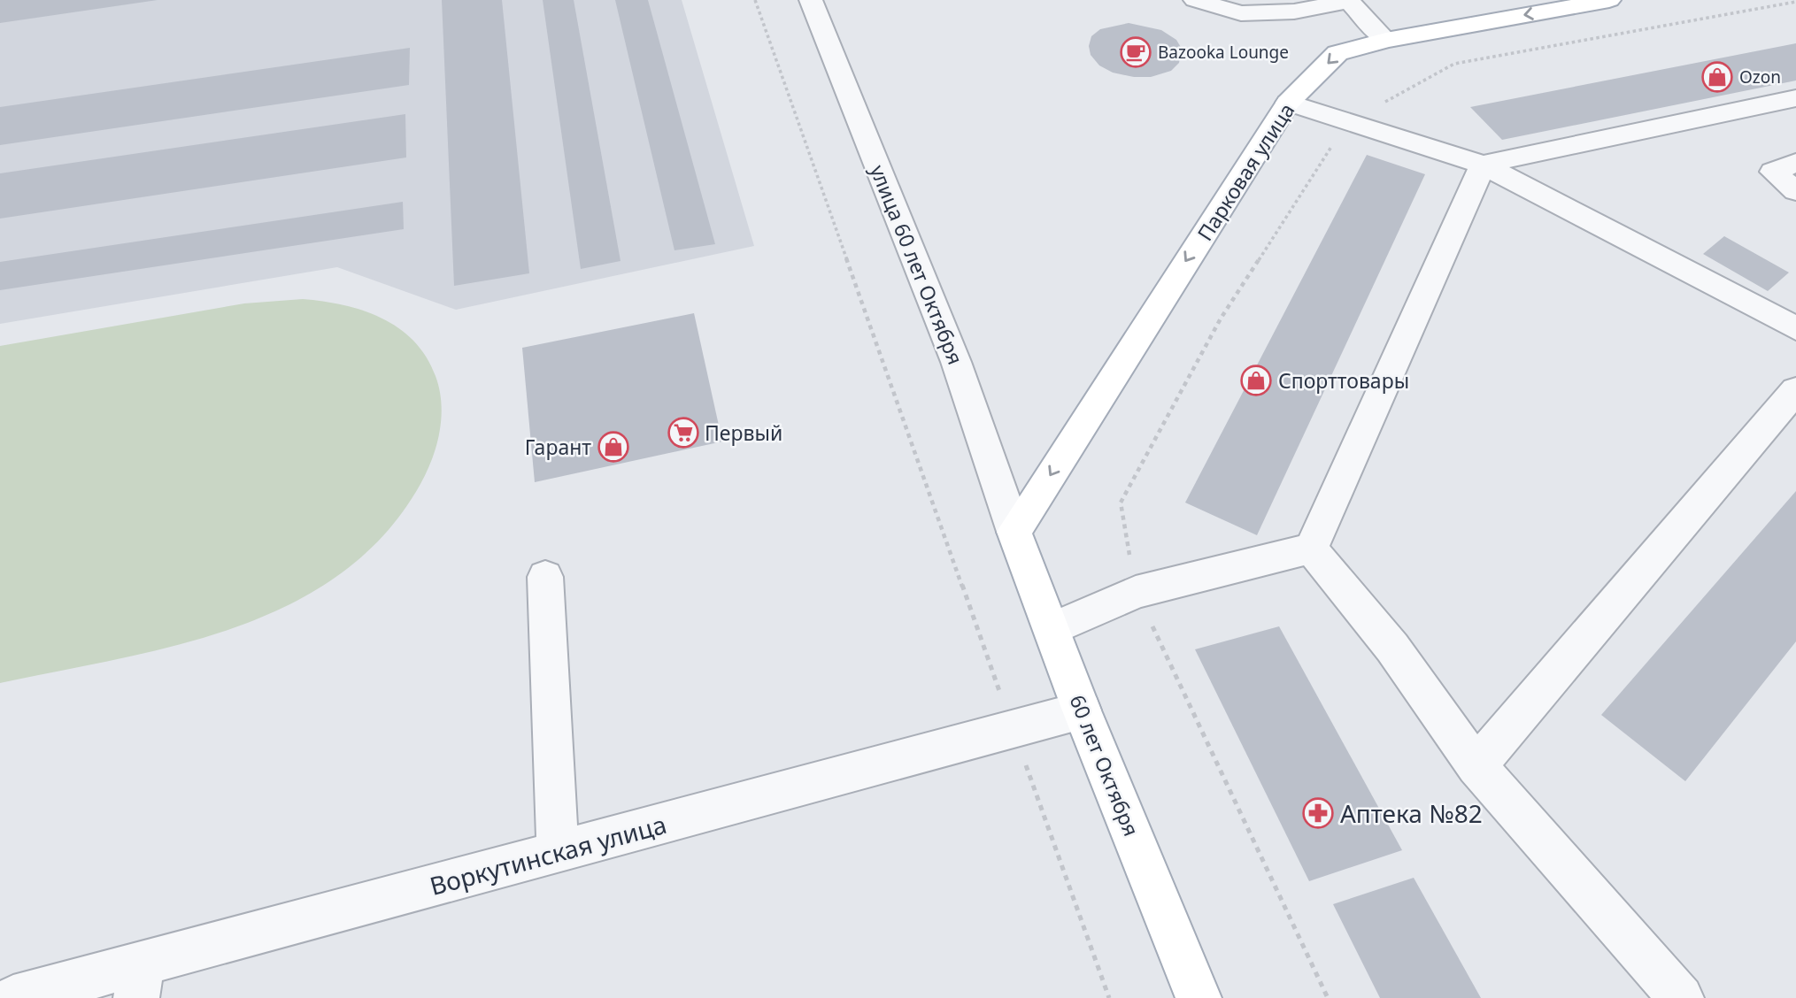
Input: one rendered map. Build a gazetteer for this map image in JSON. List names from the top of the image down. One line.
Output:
{"streets":{"main road":["Парковая улица","60 лет Октября"],"street":["улица 60 лет Октября","Воркутинская улица"]},"crossings":[["Парковая улица","улица 60 лет Октября"],["Парковая улица","60 лет Октября"],["улица 60 лет Октября","60 лет Октября"],["60 лет Октября","Воркутинская улица"]],"one_way":["Парковая улица"],"places":{"cafe":["Bazooka Lounge"],"shop":["Ozon","Спорттовары","Гарант"],"supermarket":["Первый"],"pharmacy":["Аптека №82"]}}
